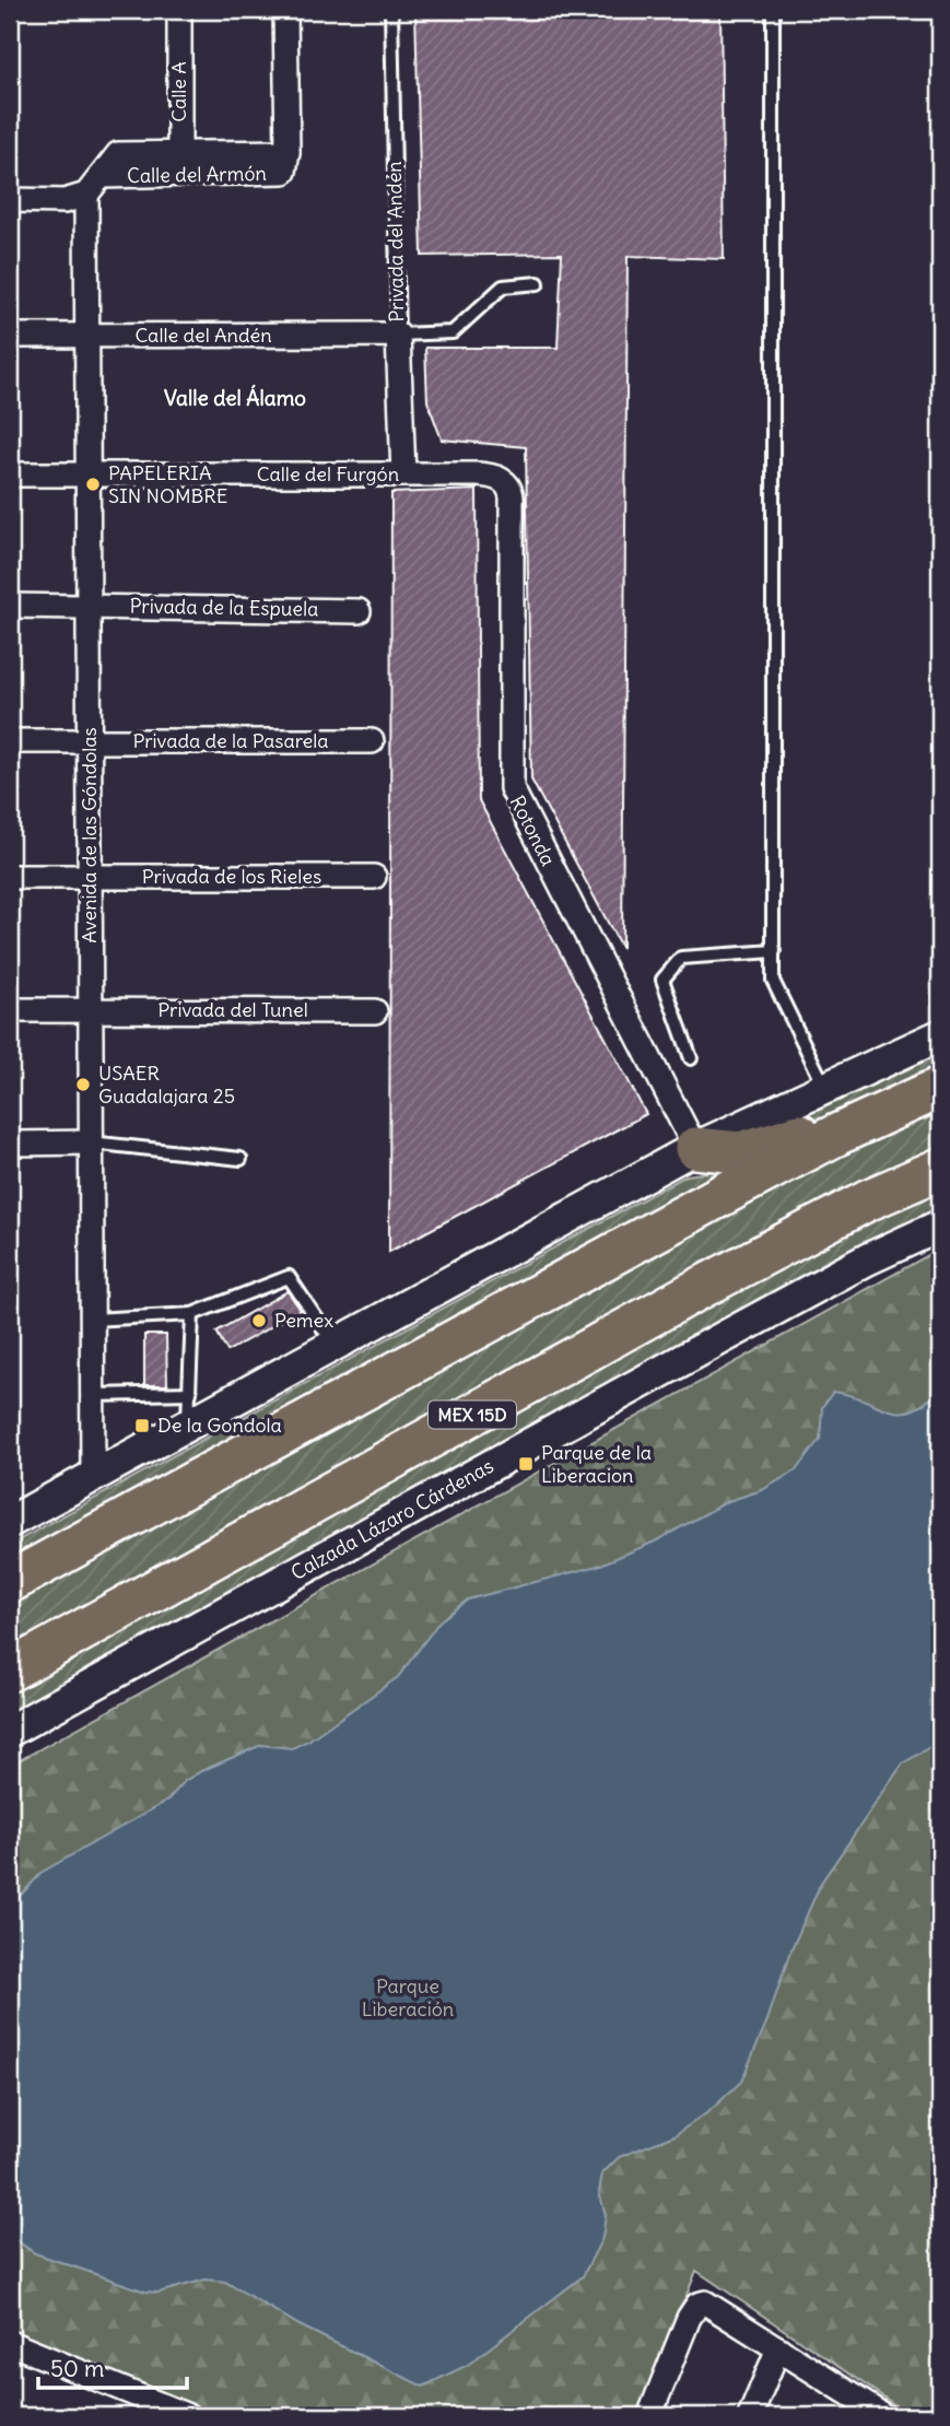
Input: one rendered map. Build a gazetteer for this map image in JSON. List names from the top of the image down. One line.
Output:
{"streets":{"highway":["MEX 15D"],"main road":["Calzada Lázaro Cárdenas"],"street":["Calle A","Calle del Armón","Privada del Andén","Calle del Andén","Calle del Furgón","Privada de la Espuela","Privada de la Pasarela","Rotonda","Avenida de las Góndolas","Privada de los Rieles","Privada del Tunel"]},"crossings":[["Calle A","Calle del Armón"],["Calle del Armón","Avenida de las Góndolas"],["Privada del Andén","Calle del Andén"],["Privada del Andén","Calle del Furgón"],["Calle del Andén","Avenida de las Góndolas"],["Calle del Furgón","Rotonda"],["Calle del Furgón","Avenida de las Góndolas"],["Privada de la Espuela","Avenida de las Góndolas"],["Privada de la Pasarela","Avenida de las Góndolas"],["Avenida de las Góndolas","Privada de los Rieles"],["Avenida de las Góndolas","Privada del Tunel"]],"districts":["Valle del Álamo"],"parks":["Parque Liberación"],"places":{"other":["PAPELERIA SIN NOMBRE","USAER Guadalajara 25","Pemex"],"transit":["De la Gondola","Parque de la Liberacion"]},"scale_bar":"50 m"}
